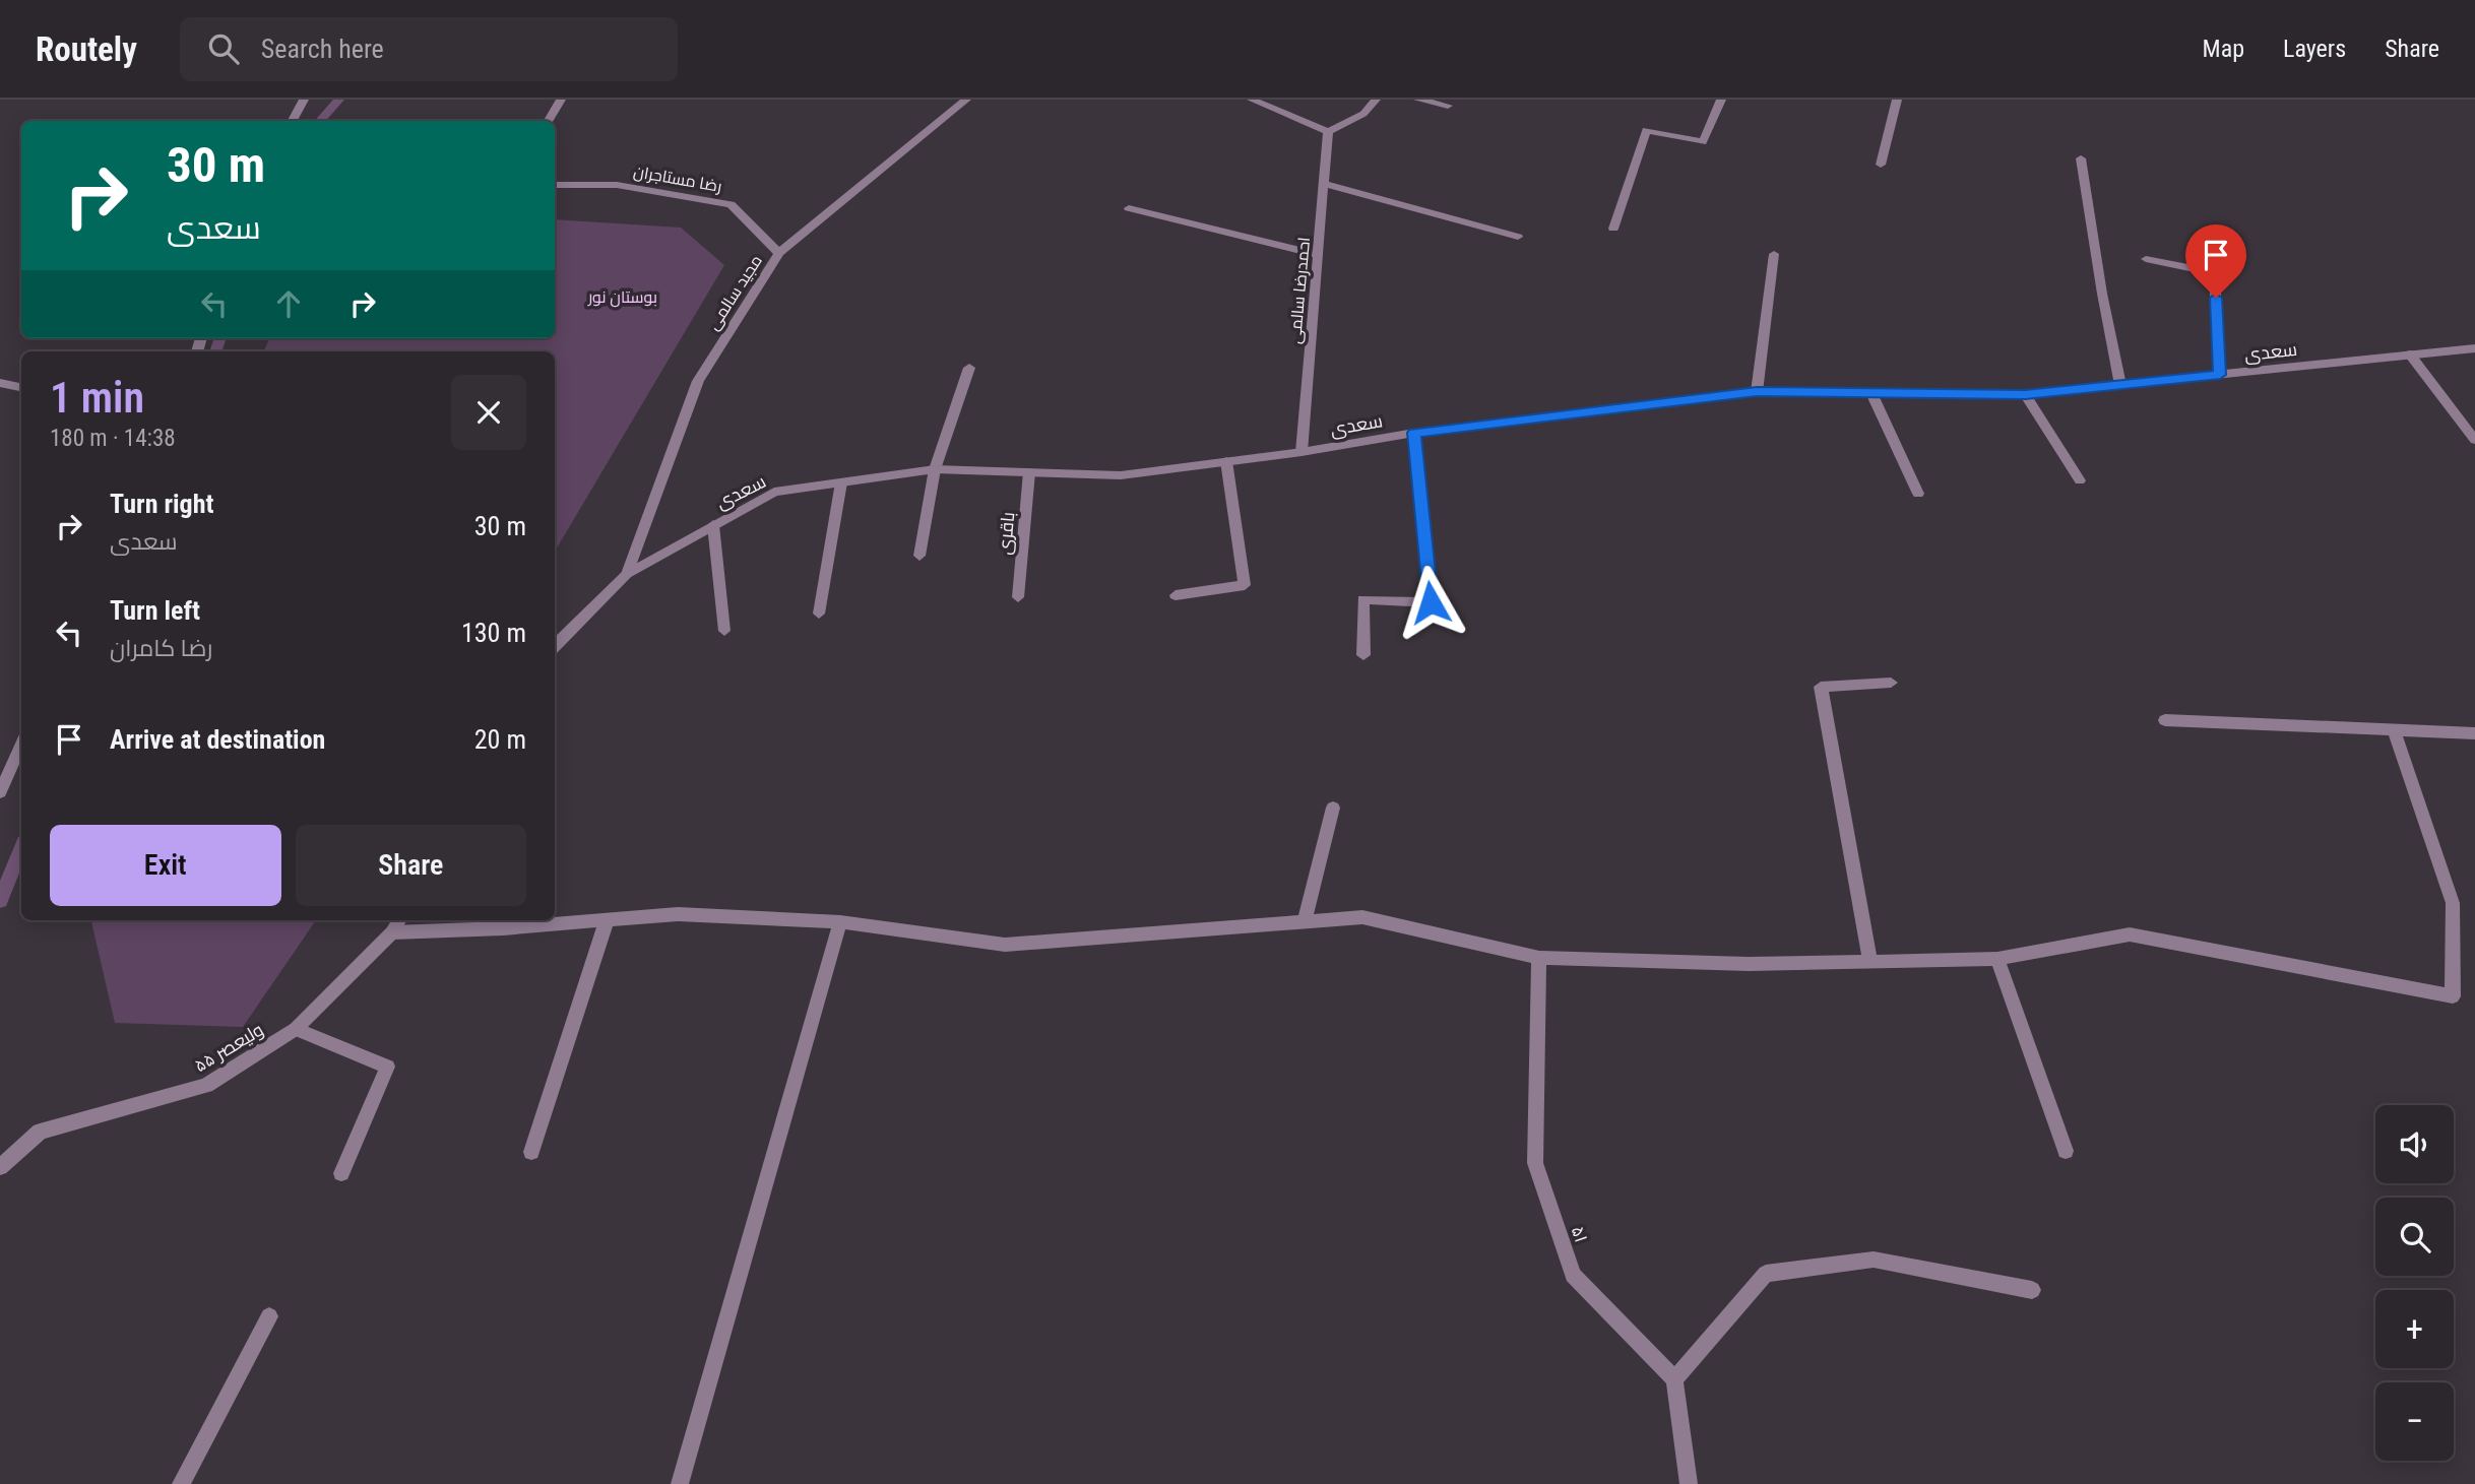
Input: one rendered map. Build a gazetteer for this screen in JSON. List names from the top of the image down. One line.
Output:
{"streets":{"street":["رضا مستاجران","احمدرضا سالمی","مجید سالمی","سعدی","باقری","۵۵ ولیعصر","۵۱"]},"crossings":[["رضا مستاجران","مجید سالمی"],["احمدرضا سالمی","سعدی"],["مجید سالمی","سعدی"],["سعدی","باقری"]],"parks":["بوستان نور"],"page":{"header":"Routely","search":"Search here","nav":["Map","Layers","Share"],"turn":["30 m","سعدی"],"heading":["1 min","180 m · 14:38"],"list":[{"name":"Turn right","note":"سعدی","value":"30 m"},{"name":"Turn left","note":"رضا کامران","value":"130 m"},{"name":"Arrive at destination","value":"20 m"}],"buttons":["Exit","Share"],"map_buttons":["+","−"]}}
